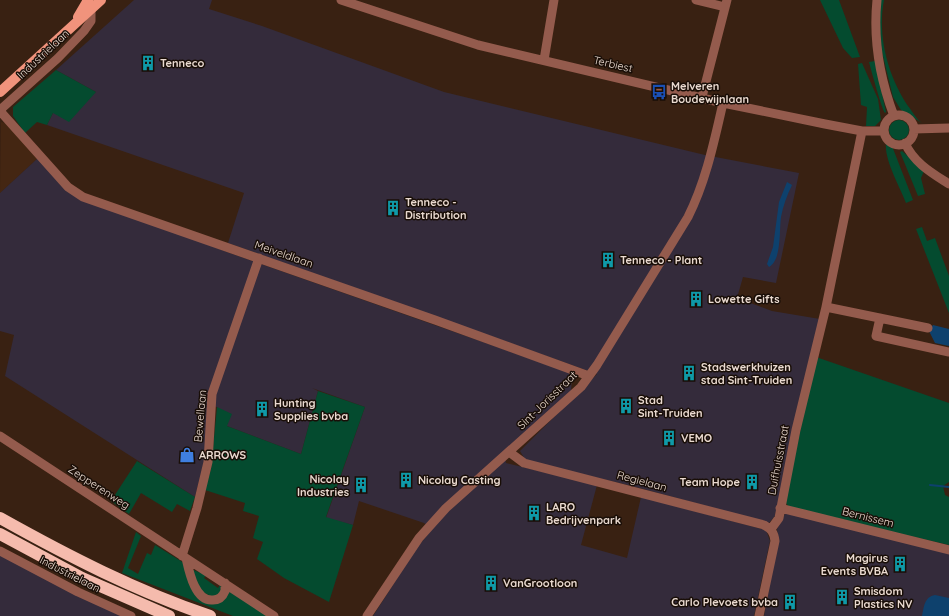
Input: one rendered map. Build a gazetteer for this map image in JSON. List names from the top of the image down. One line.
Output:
{"streets":{"street":["Industrielaan","Terbiest","Meiveldlaan","Sint-Jorisstraat","Bewellaan","Duifhuisstraat","Regielaan","Zepperenweg","Bernissem"]},"crossings":[["Industrielaan","Meiveldlaan"],["Terbiest","Sint-Jorisstraat"],["Terbiest","Duifhuisstraat"],["Meiveldlaan","Sint-Jorisstraat"],["Meiveldlaan","Bewellaan"],["Sint-Jorisstraat","Regielaan"],["Bewellaan","Zepperenweg"],["Duifhuisstraat","Regielaan"],["Duifhuisstraat","Bernissem"]],"places":{"building":["Tenneco","Tenneco - Distribution","Tenneco - Plant","Lowette Gifts","Stadswerkhuizen stad Sint-Truiden","Stad Sint-Truiden","Hunting Supplies bvba","VEMO","Nicolay Casting","Team Hope","Nicolay Industries","LARO Bedrijvenpark","Magirus Events BVBA","VanGrootloon","Smisdom Plastics NV","Carlo Plevoets bvba"],"bus stop":["Melveren Boudewijnlaan"],"shop":["ARROWS"]}}
